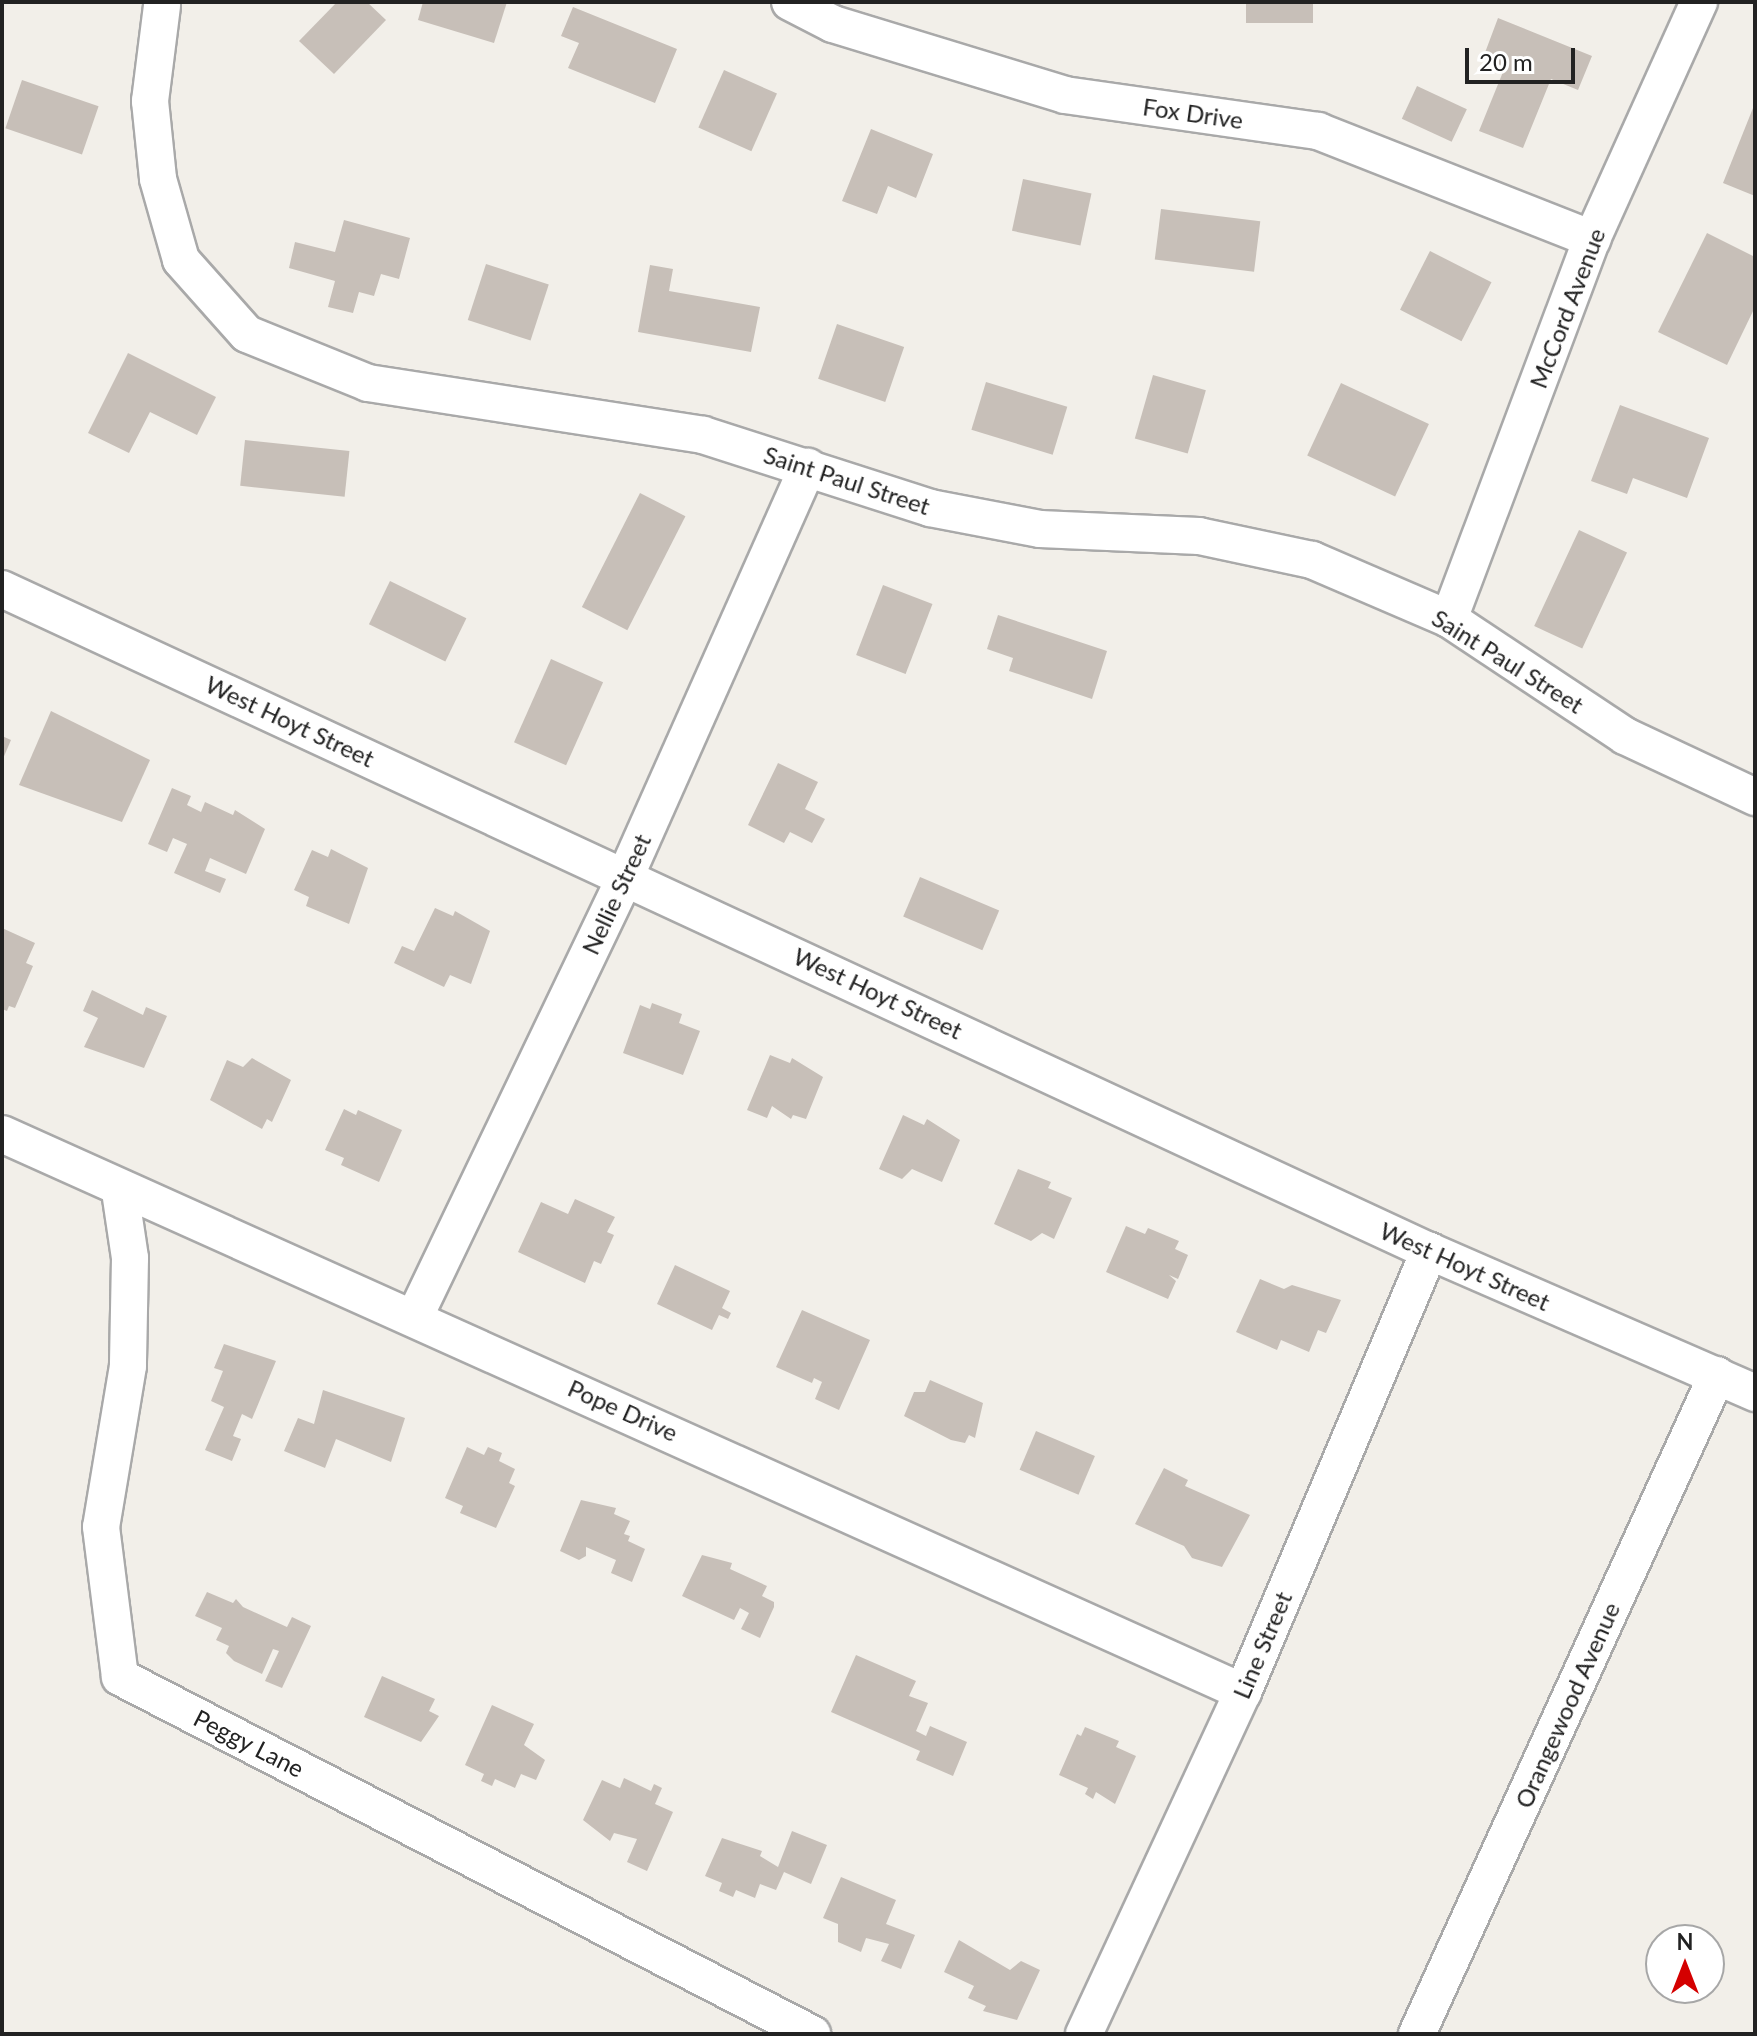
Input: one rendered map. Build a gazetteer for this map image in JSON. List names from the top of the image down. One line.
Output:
{"streets":{"street":["Fox Drive","McCord Avenue","Saint Paul Street","West Hoyt Street","Nellie Street","Pope Drive","Line Street","Orangewood Avenue","Peggy Lane"]},"crossings":[["Fox Drive","McCord Avenue"],["McCord Avenue","Saint Paul Street"],["Saint Paul Street","Nellie Street"],["West Hoyt Street","Nellie Street"],["West Hoyt Street","Line Street"],["West Hoyt Street","Orangewood Avenue"],["Nellie Street","Pope Drive"],["Pope Drive","Line Street"],["Pope Drive","Peggy Lane"]],"scale_bar":"20 m","north":"top"}
